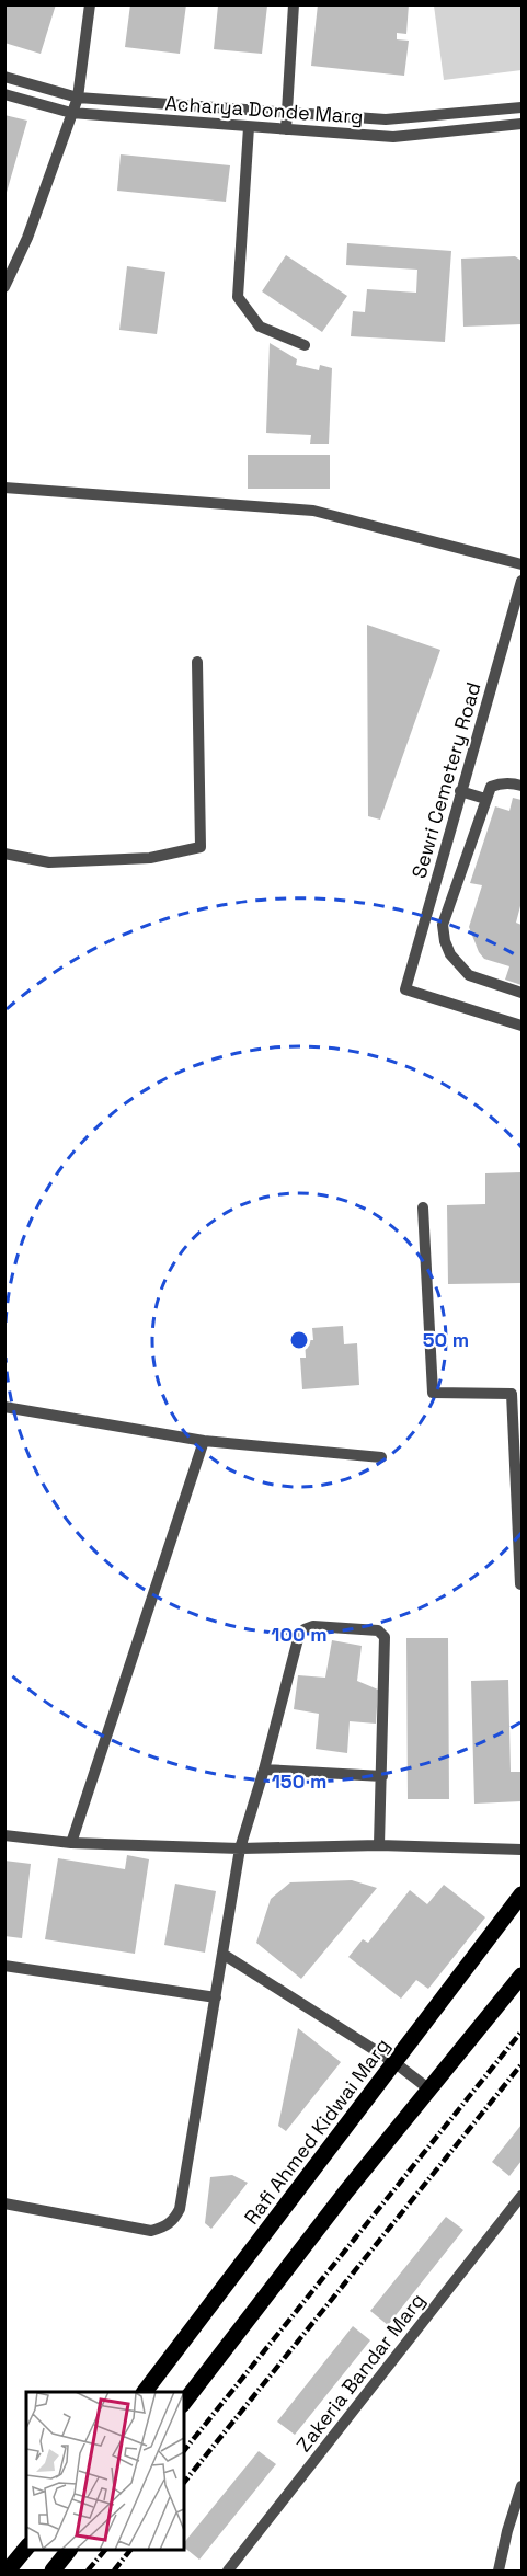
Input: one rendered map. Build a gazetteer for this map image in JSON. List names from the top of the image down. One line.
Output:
{"streets":{"main road":["Rafi Ahmed Kidwai Marg"],"street":["Acharya Donde Marg","Sewri Cemetery Road","Zakeria Bandar Marg"]},"rings":["50 m","100 m","150 m"]}
